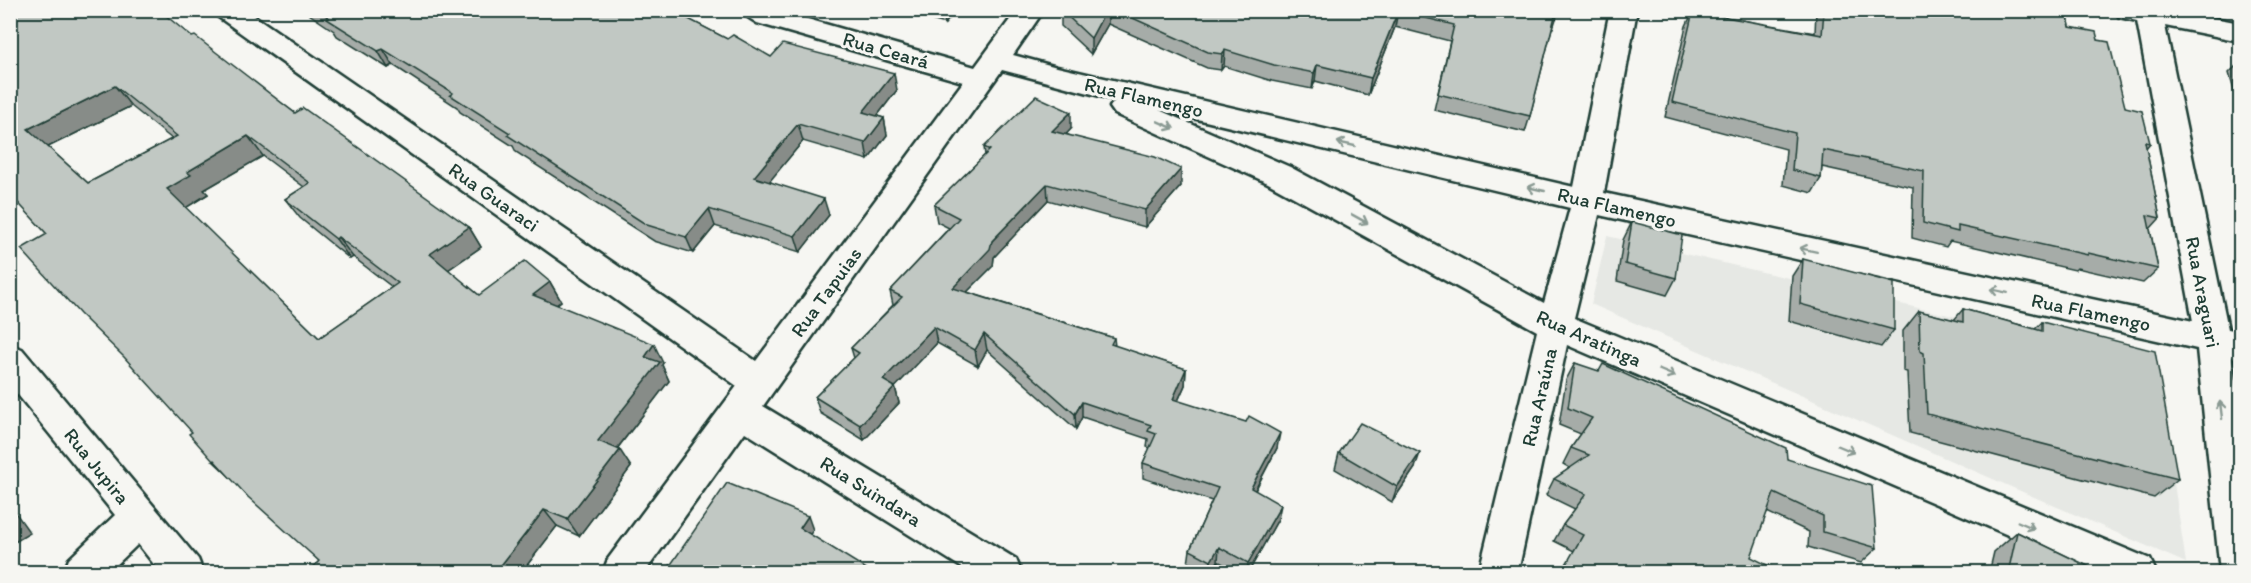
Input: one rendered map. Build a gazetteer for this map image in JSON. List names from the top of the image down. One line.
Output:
{"streets":{"street":["Rua Ceará","Rua Flamengo","Rua Guaraci","Rua Tapuias","Rua Araguari","Rua Aratinga","Rua Araúna","Rua Jupira","Rua Suindara"]},"crossings":[["Rua Ceará","Rua Flamengo"],["Rua Ceará","Rua Tapuias"],["Rua Flamengo","Rua Tapuias"],["Rua Flamengo","Rua Araguari"],["Rua Flamengo","Rua Aratinga"],["Rua Flamengo","Rua Araúna"],["Rua Guaraci","Rua Tapuias"],["Rua Guaraci","Rua Suindara"],["Rua Tapuias","Rua Suindara"],["Rua Aratinga","Rua Araúna"]],"one_way":["Rua Flamengo","Rua Araguari","Rua Aratinga"]}
